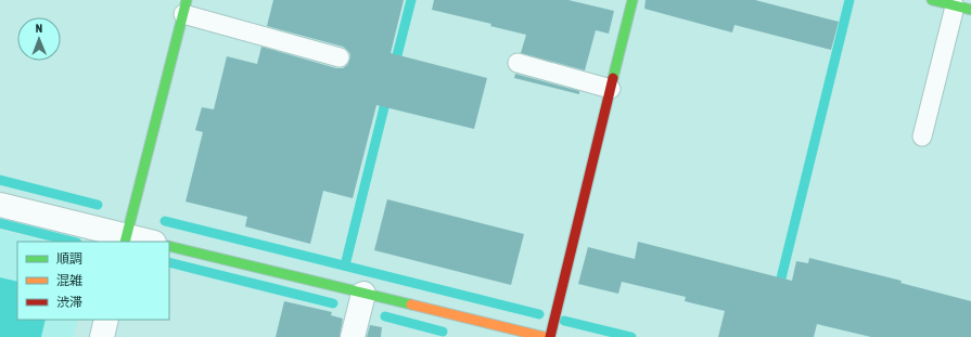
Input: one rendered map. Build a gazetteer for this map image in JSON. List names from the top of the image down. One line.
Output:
{"legend":["順調","混雑","渋滞"],"north":"top"}
